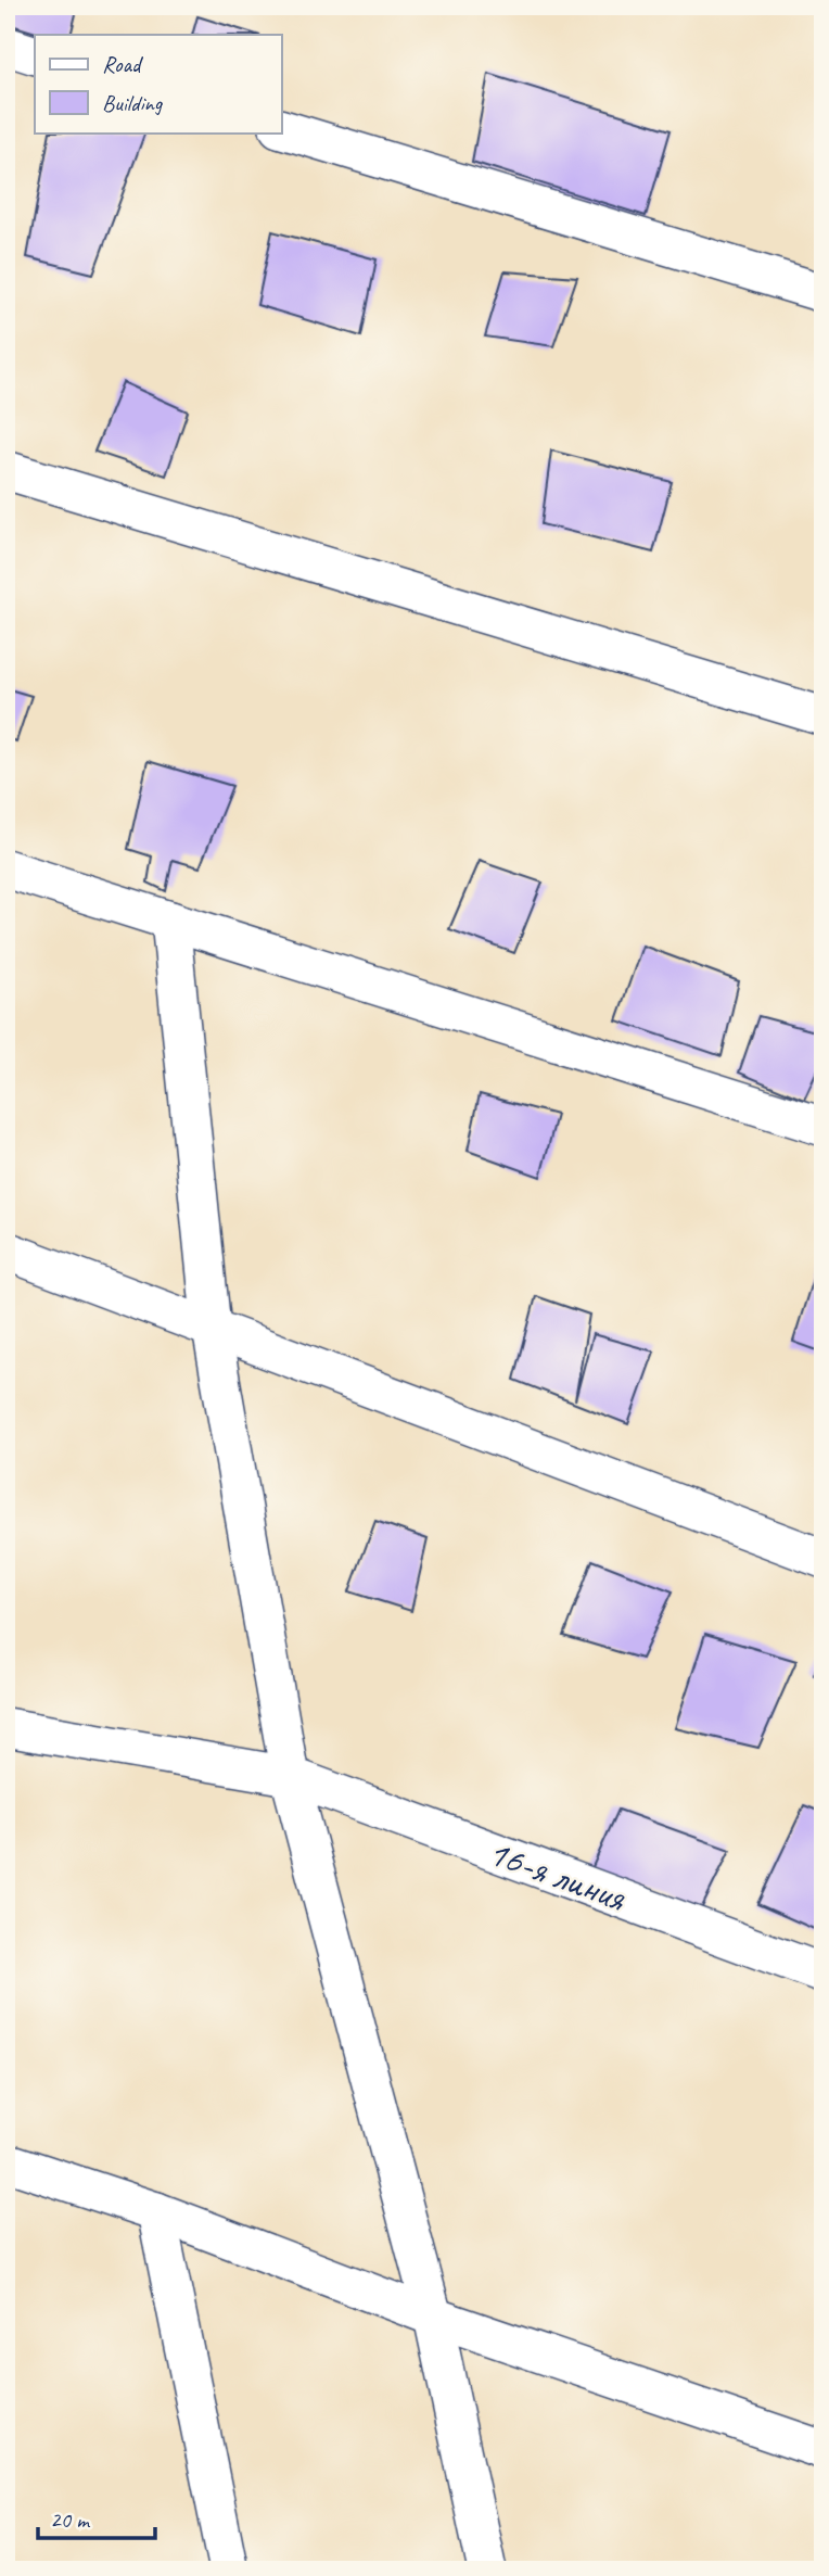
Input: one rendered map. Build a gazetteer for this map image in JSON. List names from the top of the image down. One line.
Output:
{"streets":{"street":["16-я линия"]},"legend":["Road","Building"],"scale_bar":"20 m"}
